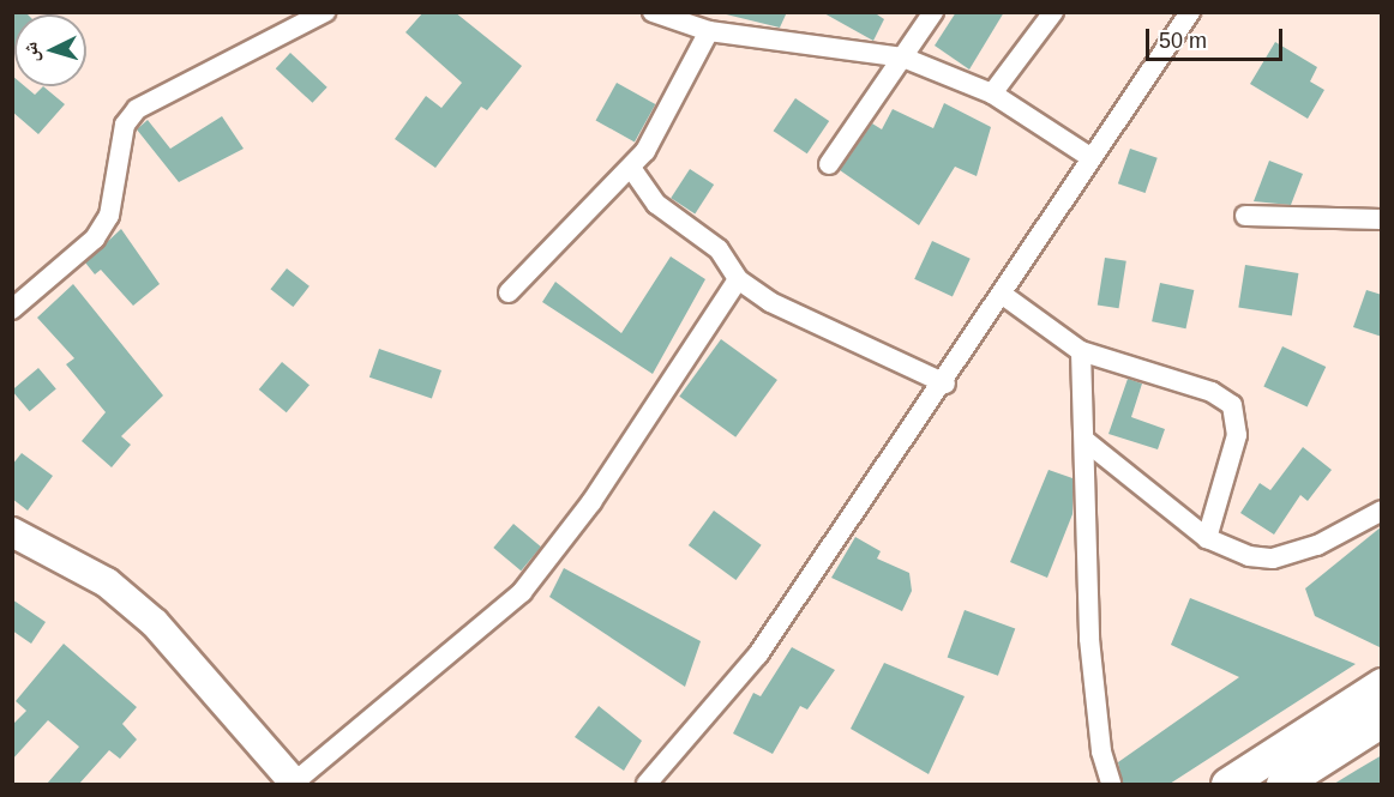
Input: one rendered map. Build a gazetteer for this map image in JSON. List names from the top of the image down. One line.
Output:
{"scale_bar":"50 m","north":"left"}
